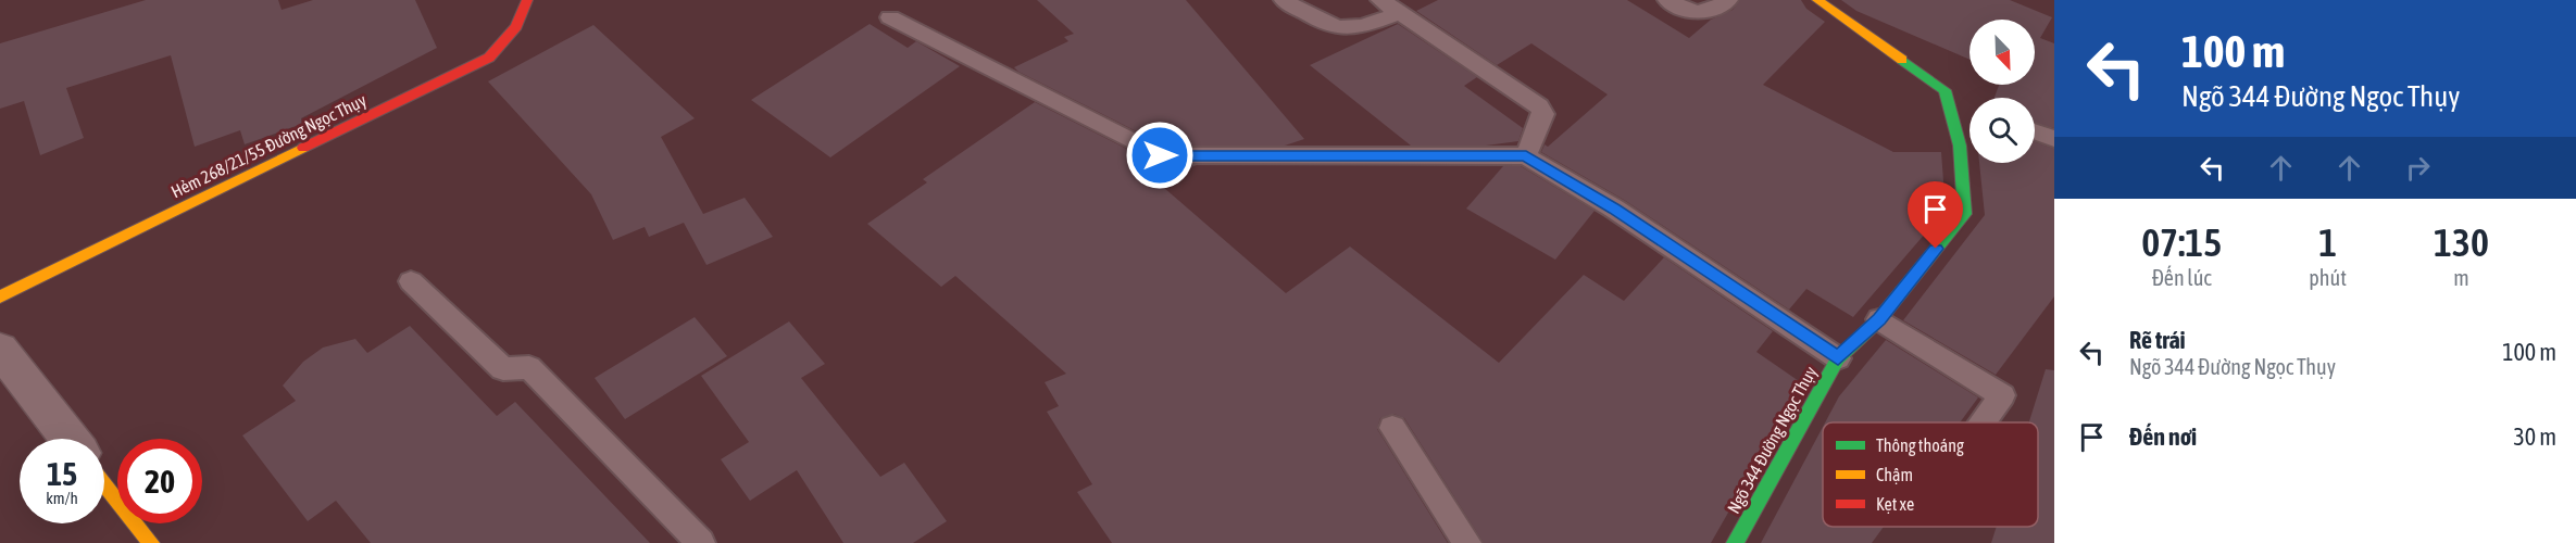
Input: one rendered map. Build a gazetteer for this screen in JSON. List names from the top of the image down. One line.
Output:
{"streets":{"street":["Hẻm 268/21/55 Đường Ngọc Thụy","Ngõ 344 Đường Ngọc Thụy"]},"legend":["Thông thoáng","Chậm","Kẹt xe"],"north":"bottom right","page":{"turn":["100 m","Ngõ 344 Đường Ngọc Thụy"],"eta":["07:15","Đến lúc","1","phút","130","m"],"list":[{"name":"Rẽ trái","note":"Ngõ 344 Đường Ngọc Thụy","value":"100 m"},{"name":"Đến nơi","value":"30 m"}],"speed":"15 km/h","limit":"20"}}
